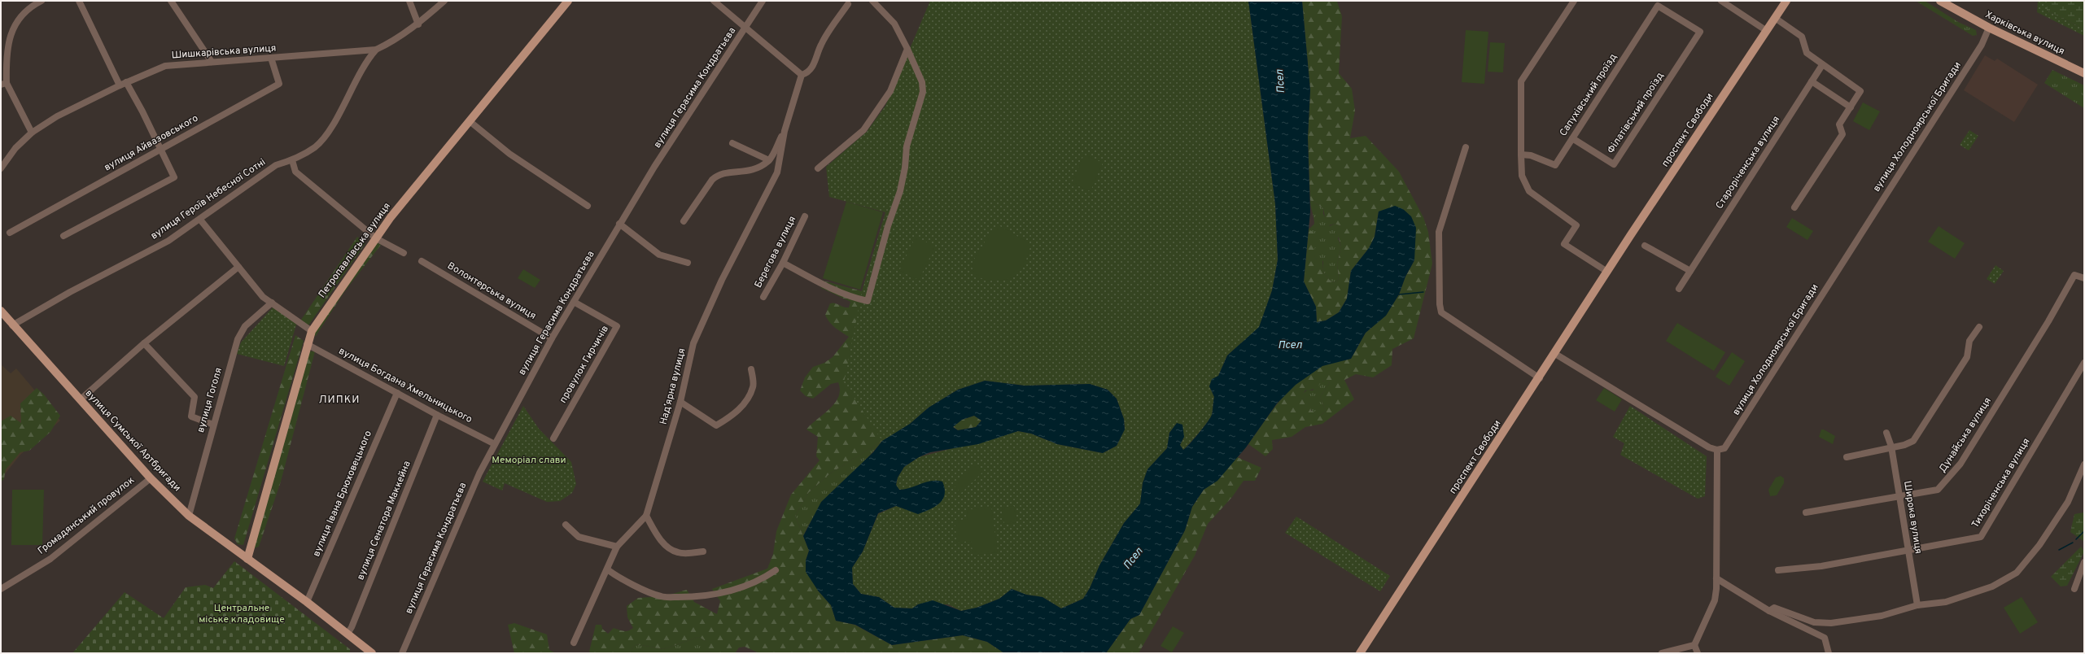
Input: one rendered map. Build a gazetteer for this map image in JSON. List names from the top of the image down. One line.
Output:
{"streets":{"main road":["Харківська вулиця","проспект Свободи","Петропавлівська вулиця","вулиця Сумської Артбригади"],"street":["Шишкарівська вулиця","вулиця Герасима Кондратьєва","Сапухівський проїзд","Філатівський проїзд","вулиця Холодноярської Бригади","вулиця Айвазовського","Староріченська вулиця","вулиця Героїв Небесної Сотні","Берегова вулиця","Волонтерська вулиця","провулок Гирчичів","вулиця Богдана Хмельницького","Надʼярна вулиця","вулиця Гоголя","Дунайська вулиця","Тихоріченська вулиця","вулиця Івана Брюховецького","Громадянський провулок","Широка вулиця","вулиця Сенатора Маккейна"]},"crossings":[["Харківська вулиця","вулиця Холодноярської Бригади"],["Шишкарівська вулиця","вулиця Айвазовського"],["Шишкарівська вулиця","вулиця Героїв Небесної Сотні"],["вулиця Герасима Кондратьєва","Волонтерська вулиця"],["вулиця Герасима Кондратьєва","провулок Гирчичів"],["вулиця Герасима Кондратьєва","вулиця Богдана Хмельницького"],["Сапухівський проїзд","Філатівський проїзд"],["вулиця Героїв Небесної Сотні","вулиця Сумської Артбригади"],["Петропавлівська вулиця","вулиця Богдана Хмельницького"],["Петропавлівська вулиця","вулиця Сумської Артбригади"],["вулиця Богдана Хмельницького","вулиця Івана Брюховецького"],["вулиця Богдана Хмельницького","вулиця Сенатора Маккейна"],["вулиця Гоголя","вулиця Сумської Артбригади"],["Дунайська вулиця","Широка вулиця"],["вулиця Сумської Артбригади","вулиця Івана Брюховецького"],["вулиця Сумської Артбригади","Громадянський провулок"],["вулиця Сумської Артбригади","вулиця Сенатора Маккейна"],["Тихоріченська вулиця","Широка вулиця"]],"districts":["ЛИПКИ"],"water":["Псел"],"parks":["Меморіал слави","Центральне міське кладовище"]}
